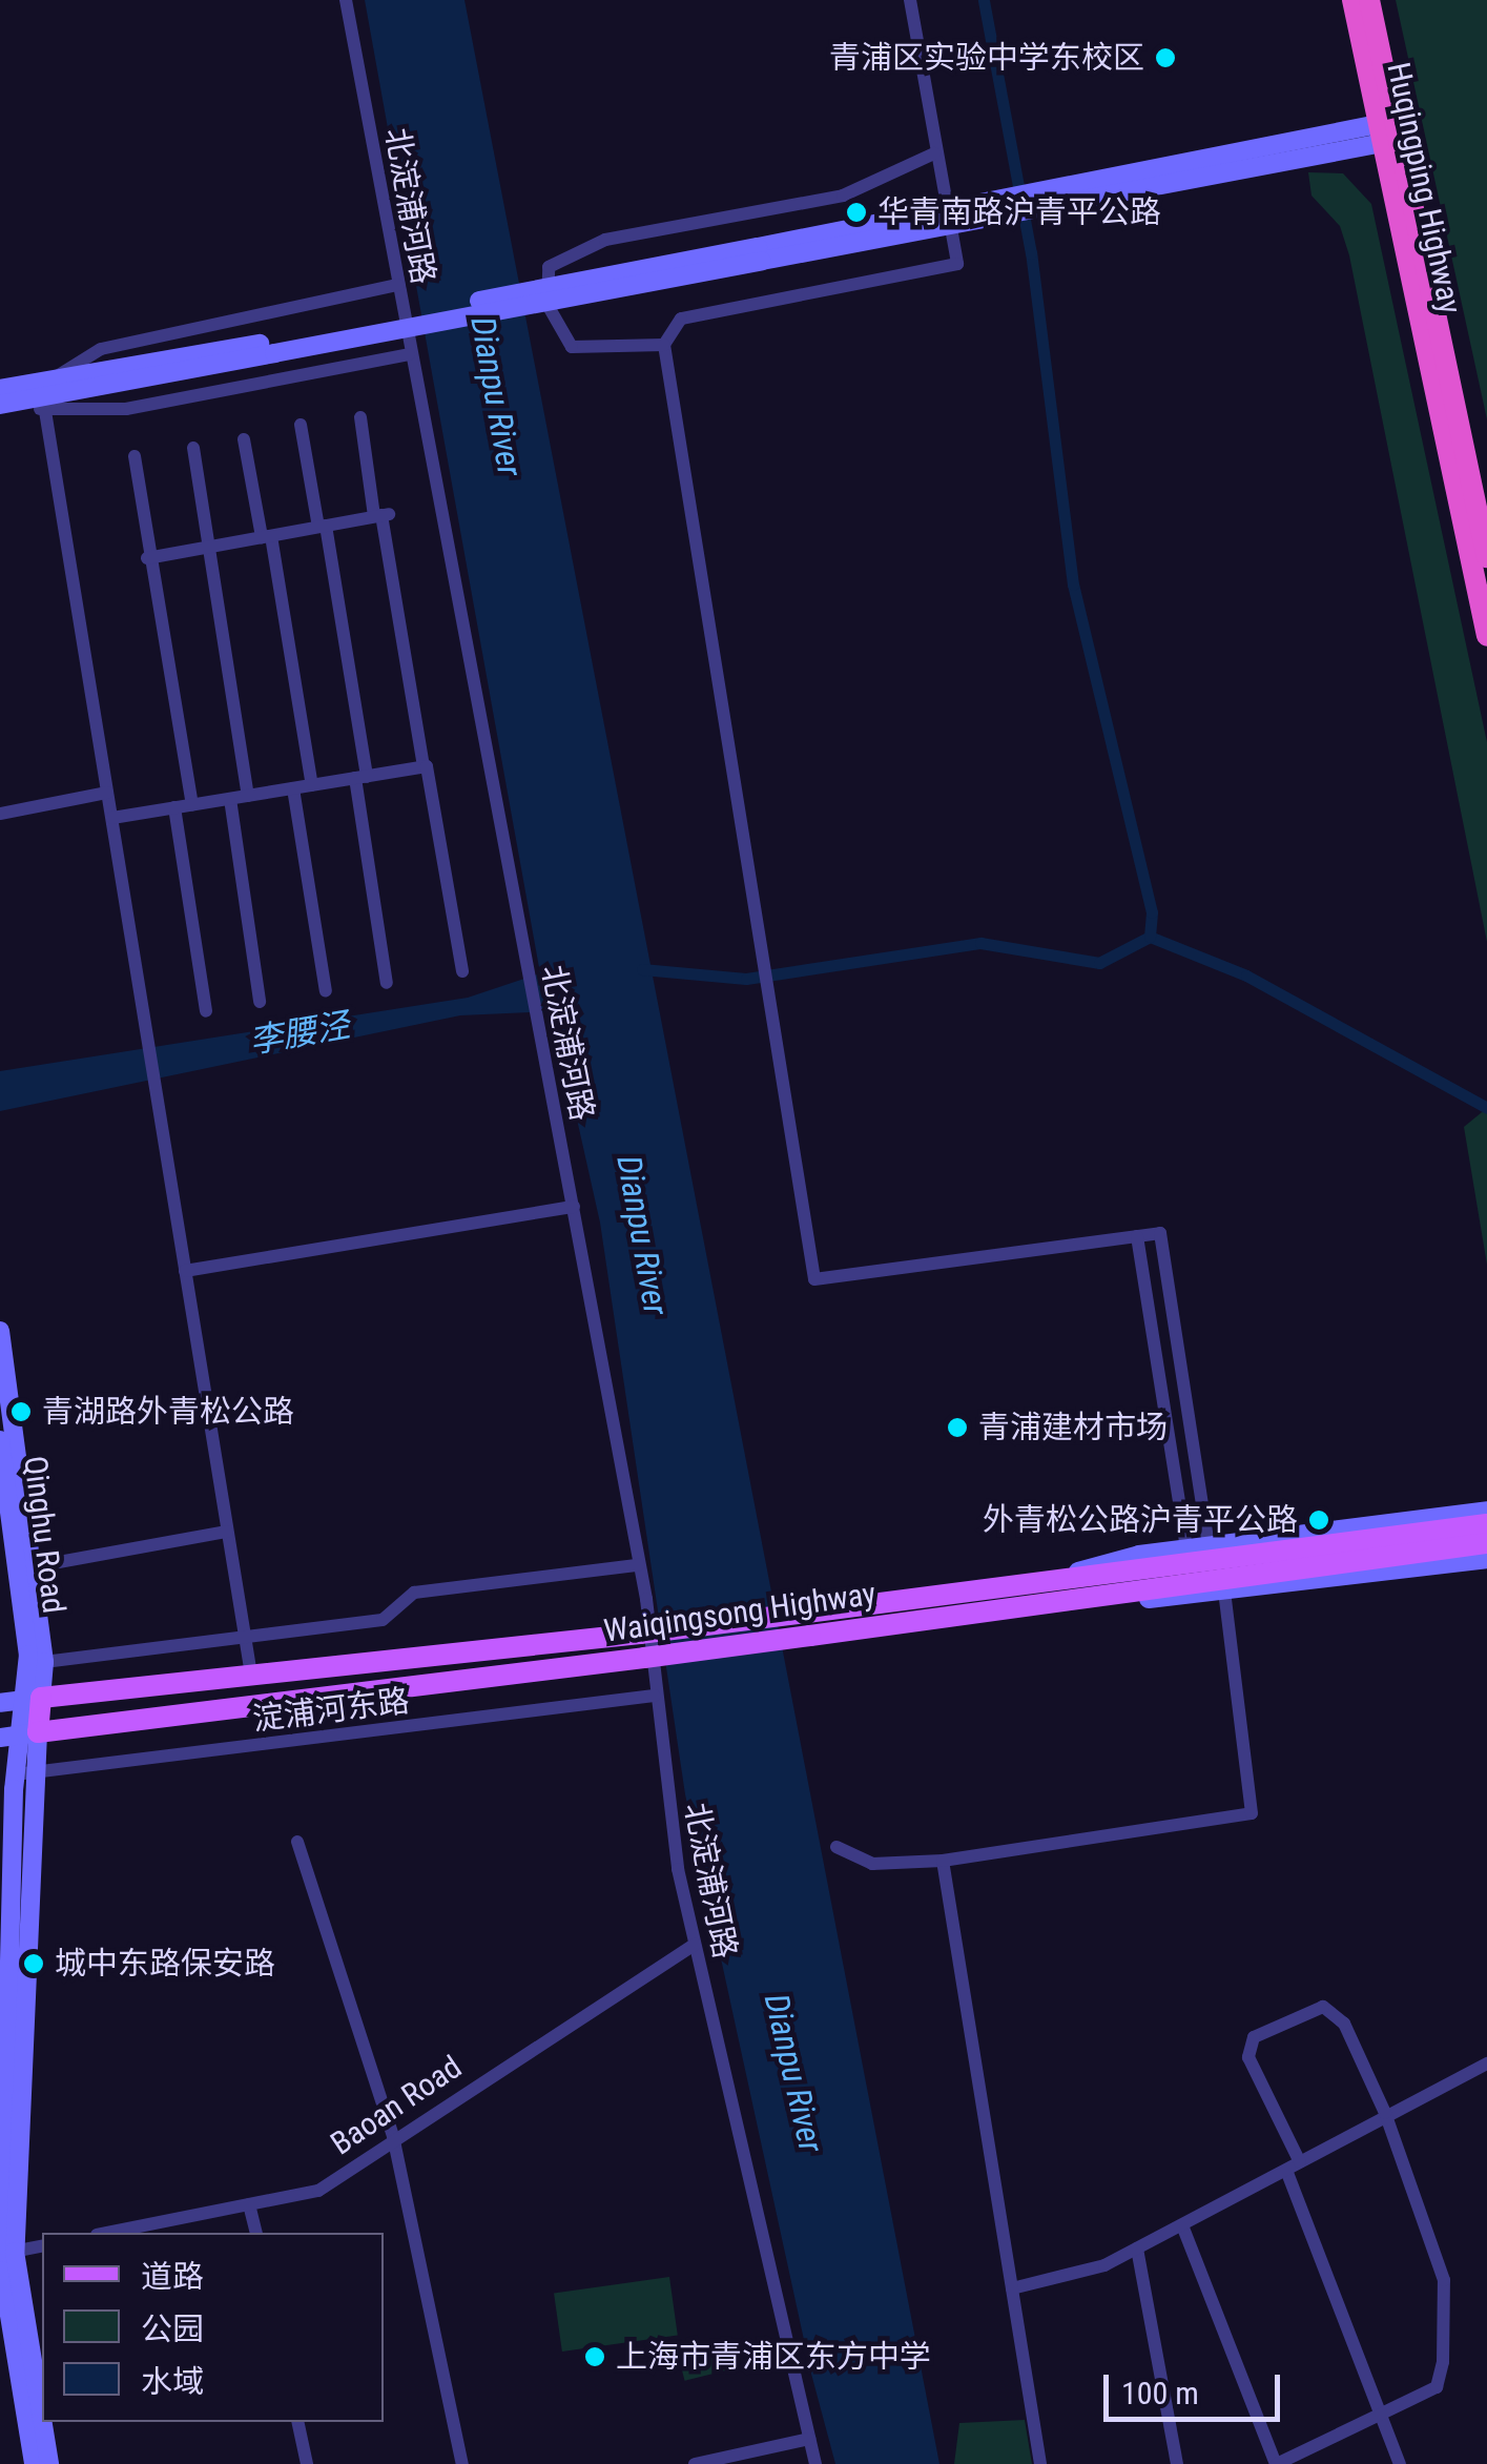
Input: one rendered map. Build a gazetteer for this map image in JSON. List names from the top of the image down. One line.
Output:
{"streets":{"highway":["Huqingping Highway"],"main road":["Qinghu Road","Waiqingsong Highway"],"street":["北淀浦河路","淀浦河东路","Baoan Road"]},"crossings":[["北淀浦河路","淀浦河东路"],["北淀浦河路","Baoan Road"],["Qinghu Road","Waiqingsong Highway"]],"water":["Dianpu River","李腰泾"],"places":["青浦区实验中学东校区","华青南路沪青平公路","青湖路外青松公路","青浦建材市场","外青松公路沪青平公路","城中东路保安路","上海市青浦区东方中学"],"legend":["道路","公园","水域"],"scale_bar":"100 m"}
